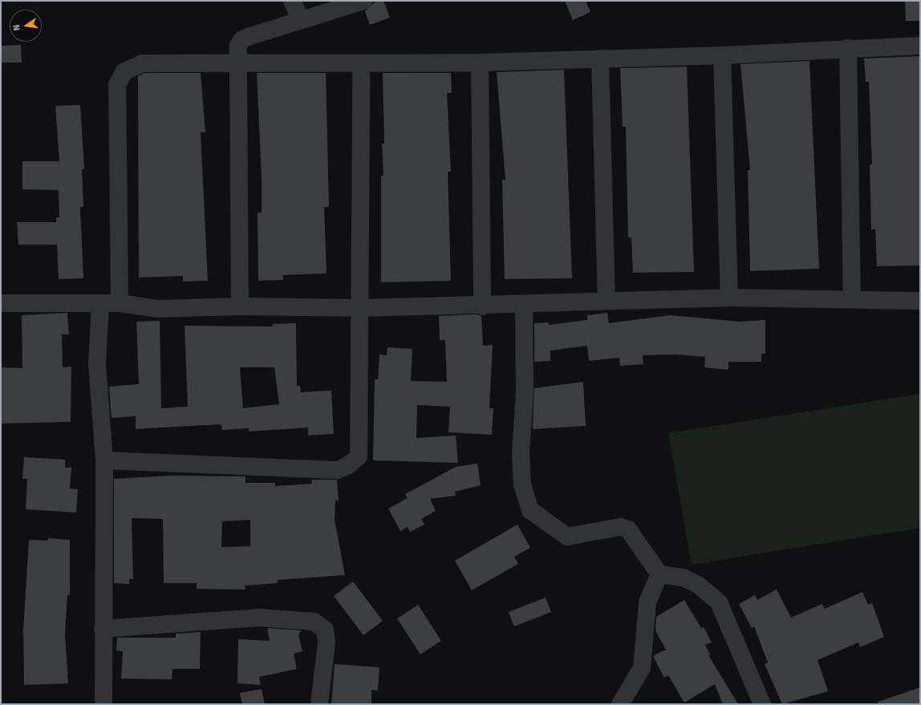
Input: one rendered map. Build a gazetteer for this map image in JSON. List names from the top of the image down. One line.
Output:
{"north":"left"}
